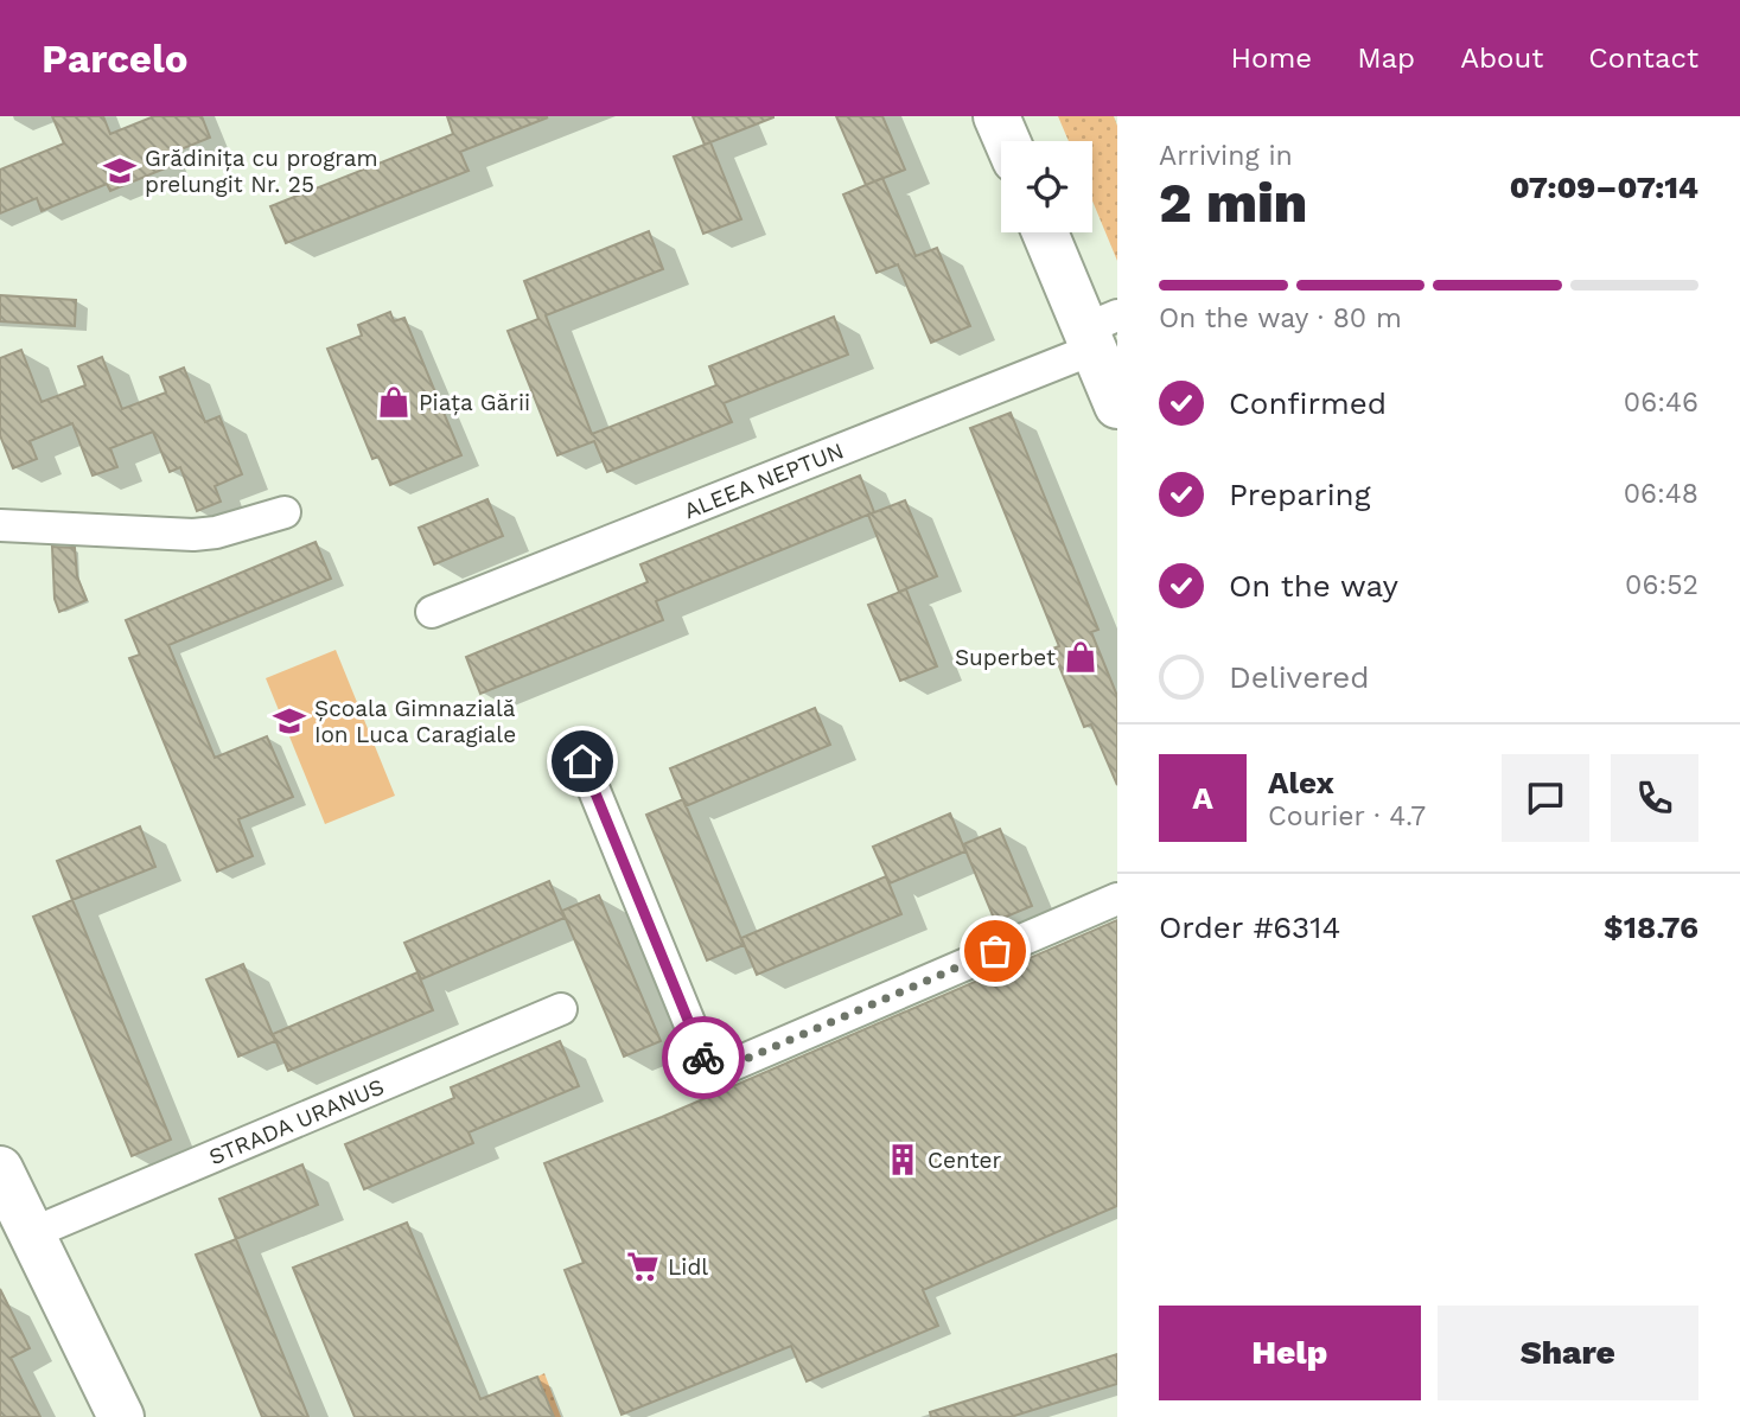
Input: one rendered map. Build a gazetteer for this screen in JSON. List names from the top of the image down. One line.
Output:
{"streets":{"street":["ALEEA NEPTUN","STRADA URANUS"]},"places":{"school or university":["Grădinița cu program prelungit Nr. 25","Școala Gimnazială Ion Luca Caragiale"],"shop":["Piața Gării","Superbet"],"building":["Center"],"supermarket":["Lidl"]},"page":{"header":"Parcelo","nav":["Home","Map","About","Contact"],"heading":["2 min","Arriving in","07:09–07:14"],"panel":["Alex","Courier · 4.7","Order #6314","$18.76"],"bar":"On the way · 80 m","list":[["Confirmed","06:46"],["Preparing","06:48"],["On the way","06:52"],"Delivered"],"round":"A","buttons":["Help","Share"]}}
